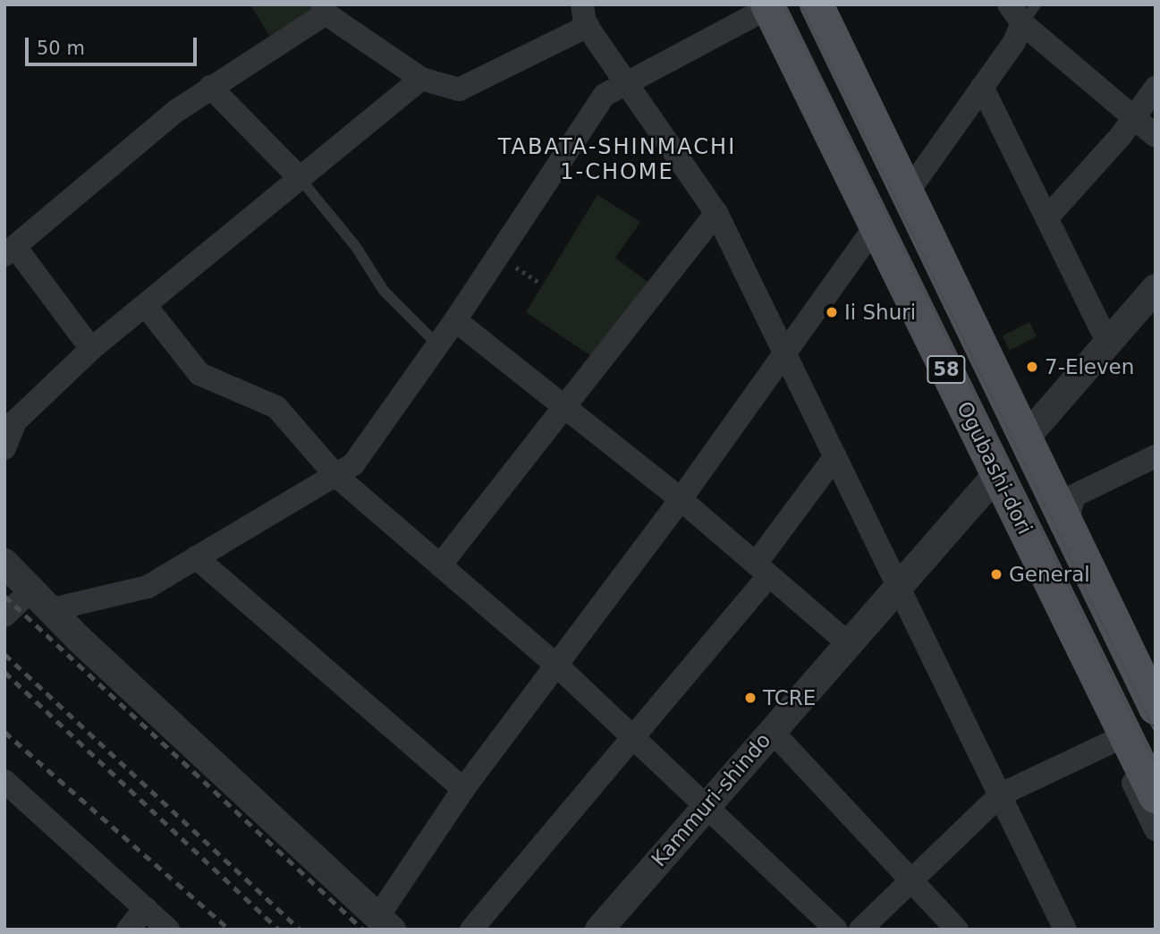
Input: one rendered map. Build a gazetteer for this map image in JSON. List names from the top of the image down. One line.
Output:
{"streets":{"main road":["58","Ogubashi-dori"],"street":["Kammuri-shindo"]},"crossings":[["Ogubashi-dori","Kammuri-shindo"]],"districts":["TABATA-SHINMACHI 1-CHOME"],"places":["Ii Shuri","7-Eleven","General","TCRE"],"scale_bar":"50 m"}
